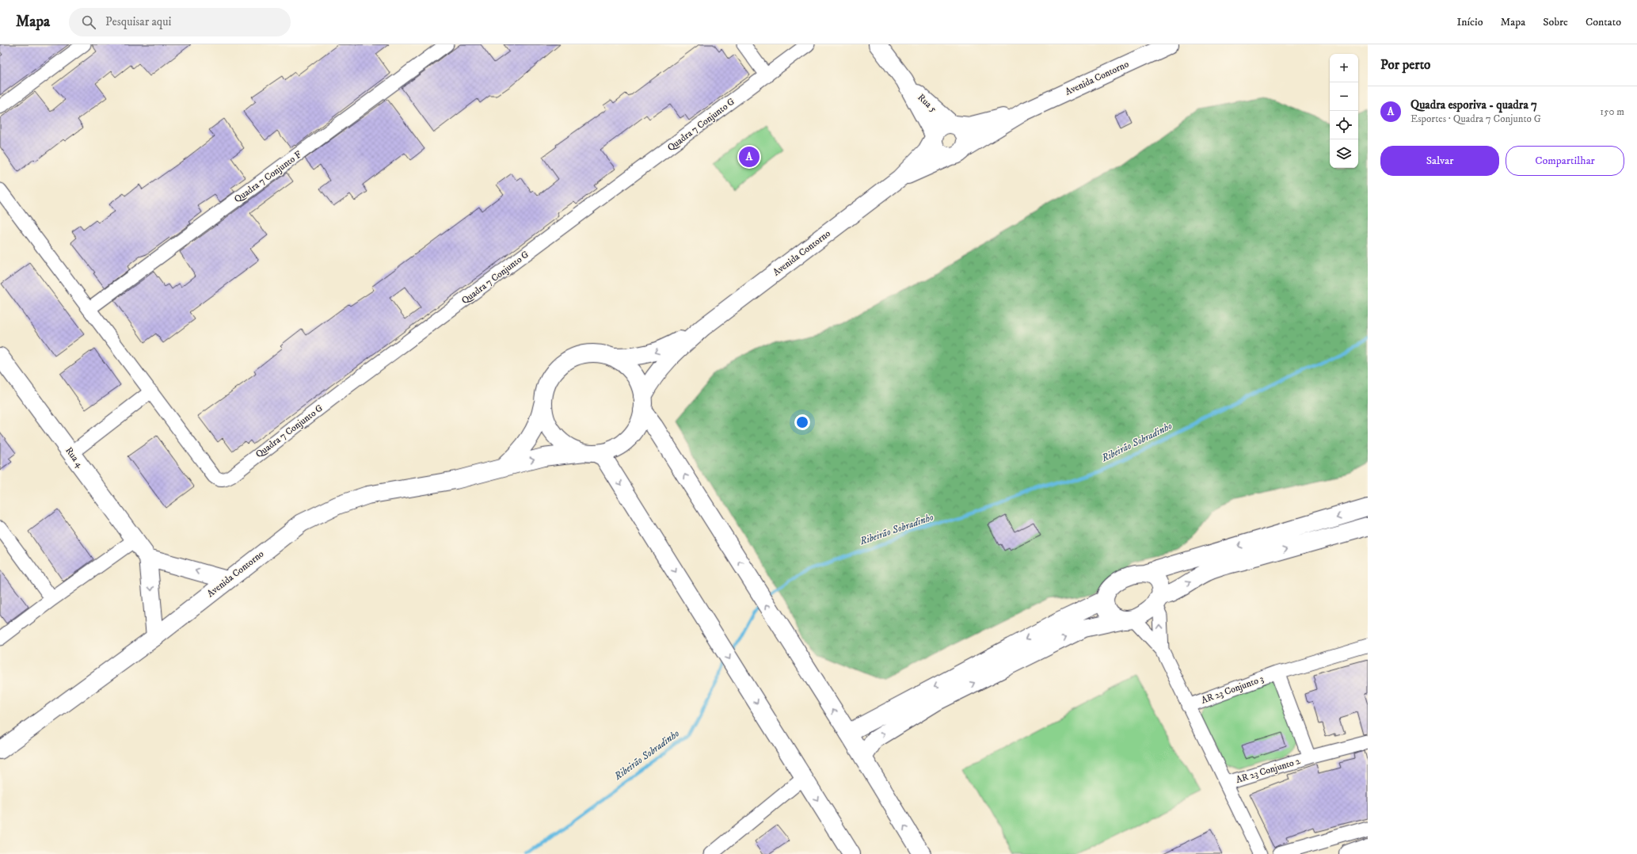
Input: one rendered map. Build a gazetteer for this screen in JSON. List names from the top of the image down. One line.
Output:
{"streets":{"main road":["Avenida Contorno","Rua 5","Rua 4"],"street":["Quadra 7 Conjunto G","Quadra 7 Conjunto F","AR 23 Conjunto 3","AR 23 Conjunto 2"]},"crossings":[["Avenida Contorno","Rua 5"],["Avenida Contorno","Rua 4"]],"water":["Ribeirão Sobradinho"],"page":{"header":"Mapa","search":"Pesquisar aqui","nav":["Início","Mapa","Sobre","Contato"],"heading":"Por perto","map_buttons":["+","−"],"list":[{"mark":"A","name":"Quadra esporiva - quadra 7","note":"Esportes · Quadra 7 Conjunto G","value":"150 m"}],"buttons":["Salvar","Compartilhar"],"pins":"A"}}
